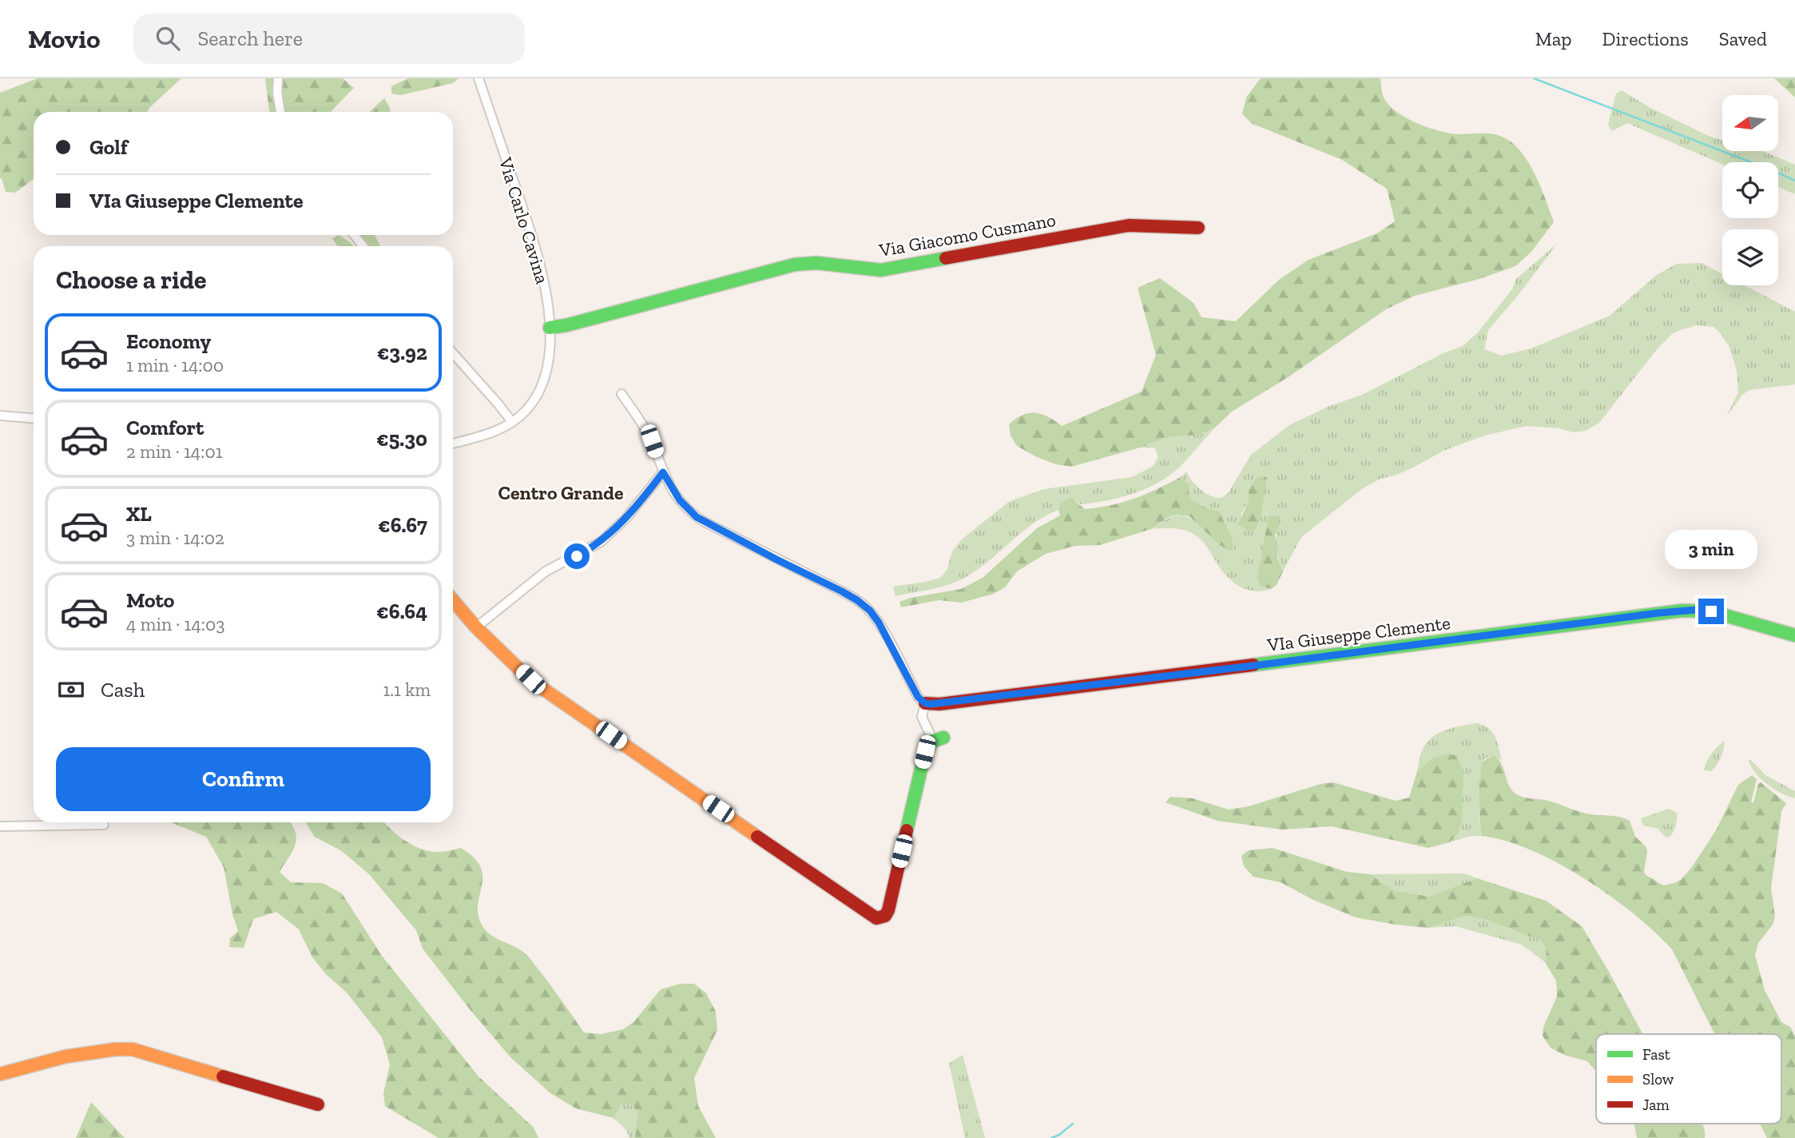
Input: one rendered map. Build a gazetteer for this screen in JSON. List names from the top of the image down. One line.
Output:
{"streets":{"street":["Via Carlo Cavina","Via Giacomo Cusmano","VIa Giuseppe Clemente"]},"crossings":[["Via Carlo Cavina","Via Giacomo Cusmano"]],"districts":["Centro Grande"],"legend":["Fast","Slow","Jam"],"north":"left","page":{"header":"Movio","search":"Search here","nav":["Map","Directions","Saved"],"banner":["Golf","VIa Giuseppe Clemente"],"heading":"Choose a ride","list":[{"name":"Economy","note":"1 min · 14:00","value":"€3.92"},{"name":"Comfort","note":"2 min · 14:01","value":"€5.30"},{"name":"XL","note":"3 min · 14:02","value":"€6.67"},{"name":"Moto","note":"4 min · 14:03","value":"€6.64"}],"bubble":"3 min","pay":["Cash","1.1 km"],"buttons":"Confirm"}}
